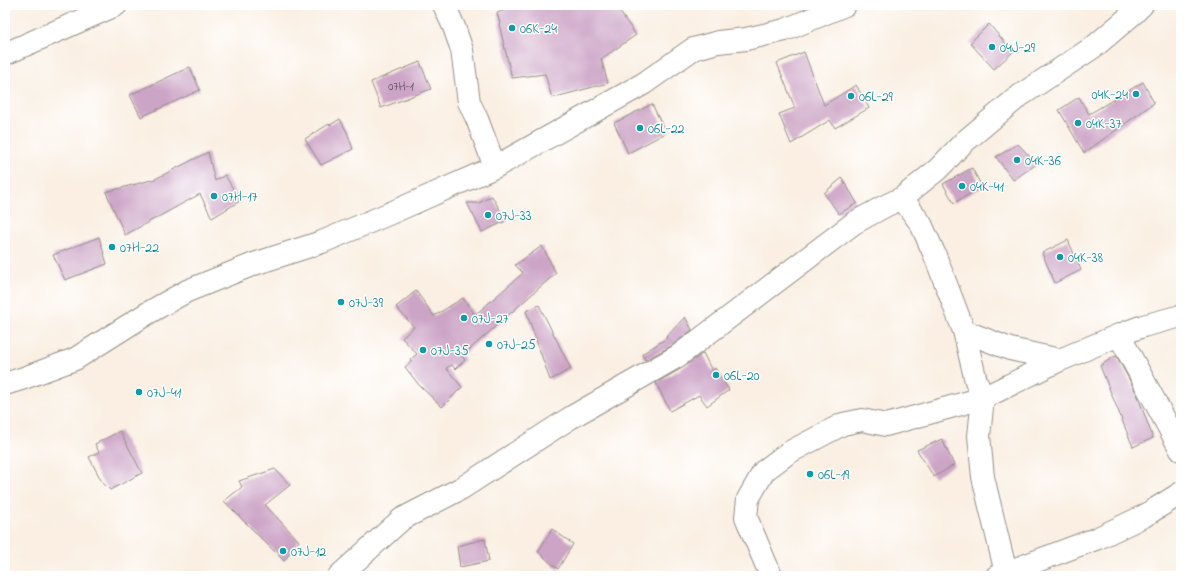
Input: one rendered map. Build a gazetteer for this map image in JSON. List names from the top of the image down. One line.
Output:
{"places":["06K-24","04J-29","04K-24","06L-29","04K-37","06L-22","04K-36","04K-41","07H-17","07J-33","07H-22","04K-38","07J-39","07J-27","07J-25","07J-35","06L-20","07J-41","06L-19","07J-12"],"house_numbers":["07H-1"]}
